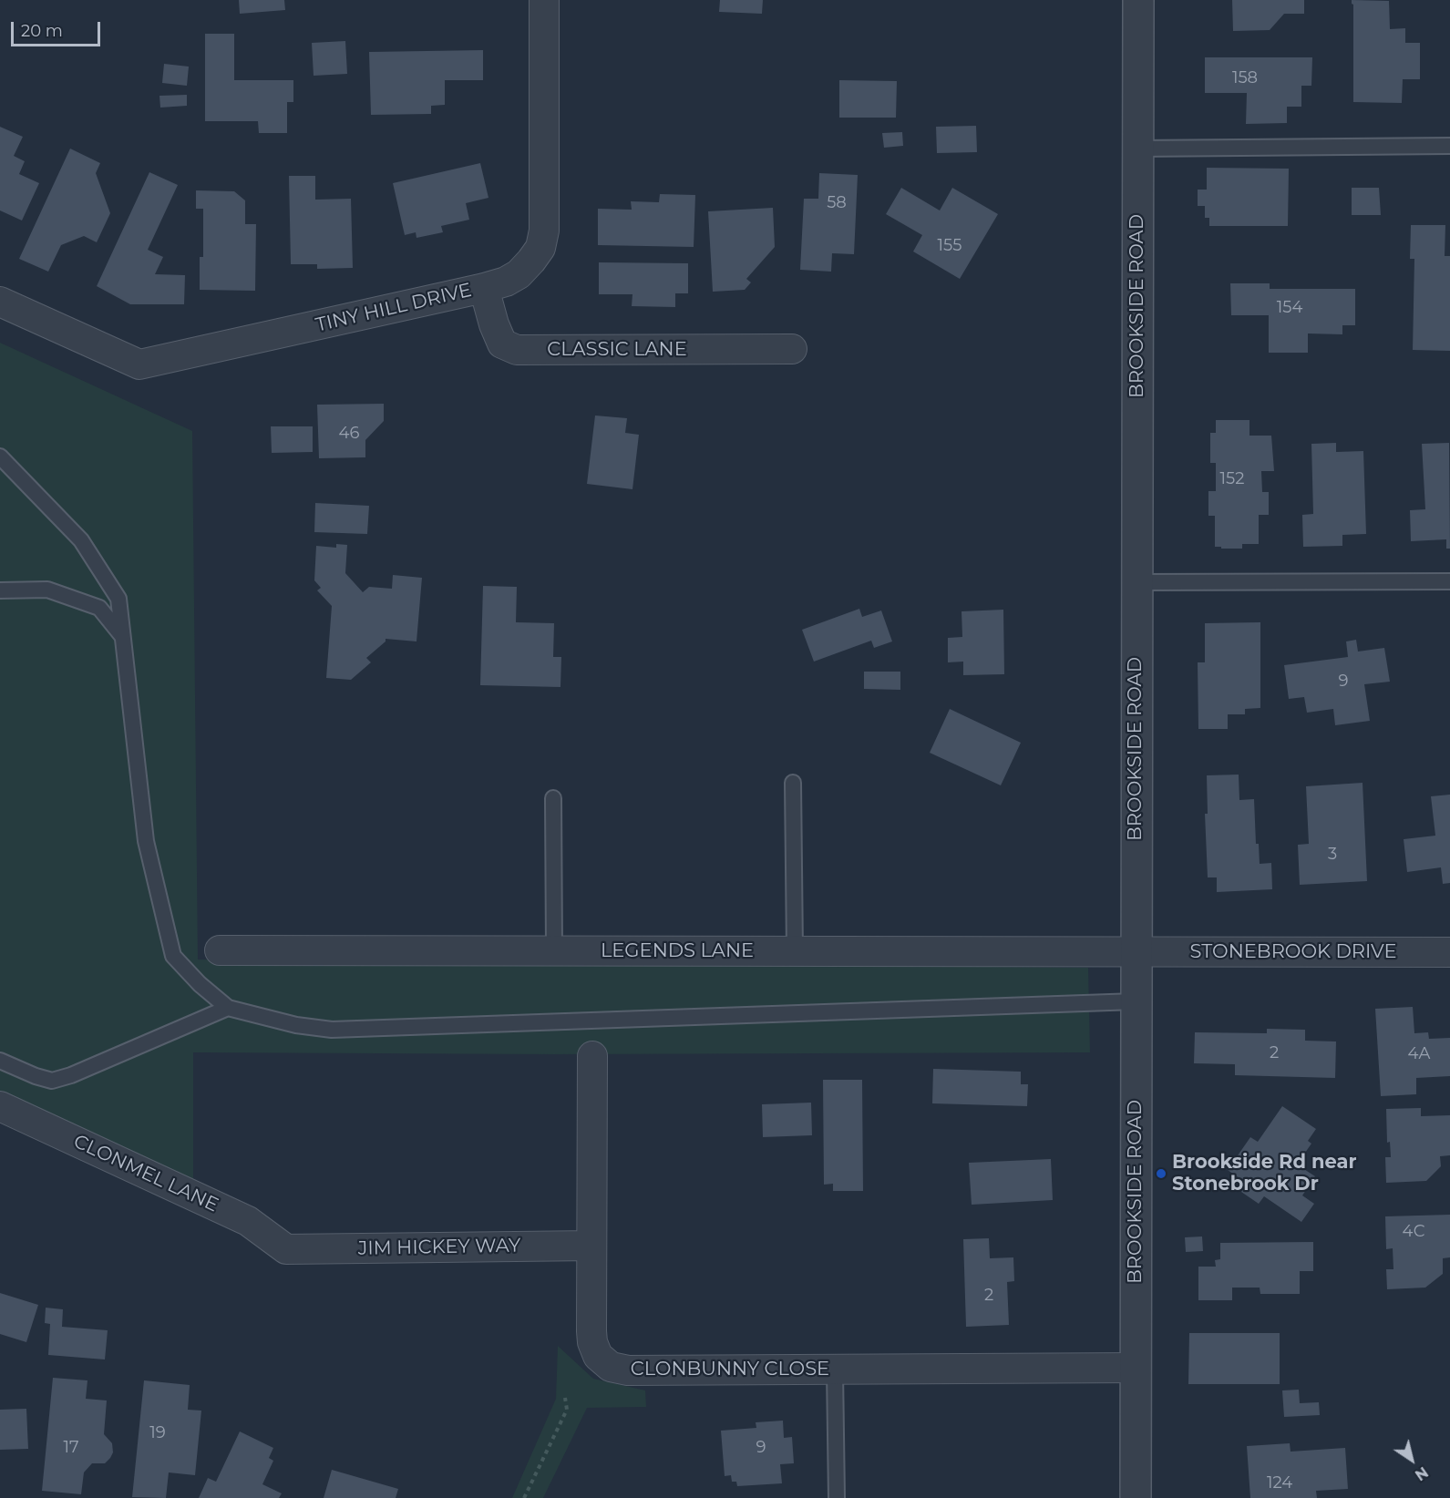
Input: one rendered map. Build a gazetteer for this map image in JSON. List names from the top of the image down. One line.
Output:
{"streets":{"street":["BROOKSIDE ROAD","TINY HILL DRIVE","CLASSIC LANE","LEGENDS LANE","STONEBROOK DRIVE","CLONMEL LANE","JIM HICKEY WAY","CLONBUNNY CLOSE"]},"crossings":[["BROOKSIDE ROAD","LEGENDS LANE"],["BROOKSIDE ROAD","STONEBROOK DRIVE"],["BROOKSIDE ROAD","CLONBUNNY CLOSE"],["TINY HILL DRIVE","CLASSIC LANE"],["LEGENDS LANE","STONEBROOK DRIVE"],["CLONMEL LANE","JIM HICKEY WAY"],["JIM HICKEY WAY","CLONBUNNY CLOSE"]],"places":["Brookside Rd near Stonebrook Dr"],"house_numbers":["158","58","155","154","46","152","9","3","2","4A","4C","2","19","17","9","124"],"scale_bar":"20 m","north":"bottom right"}
